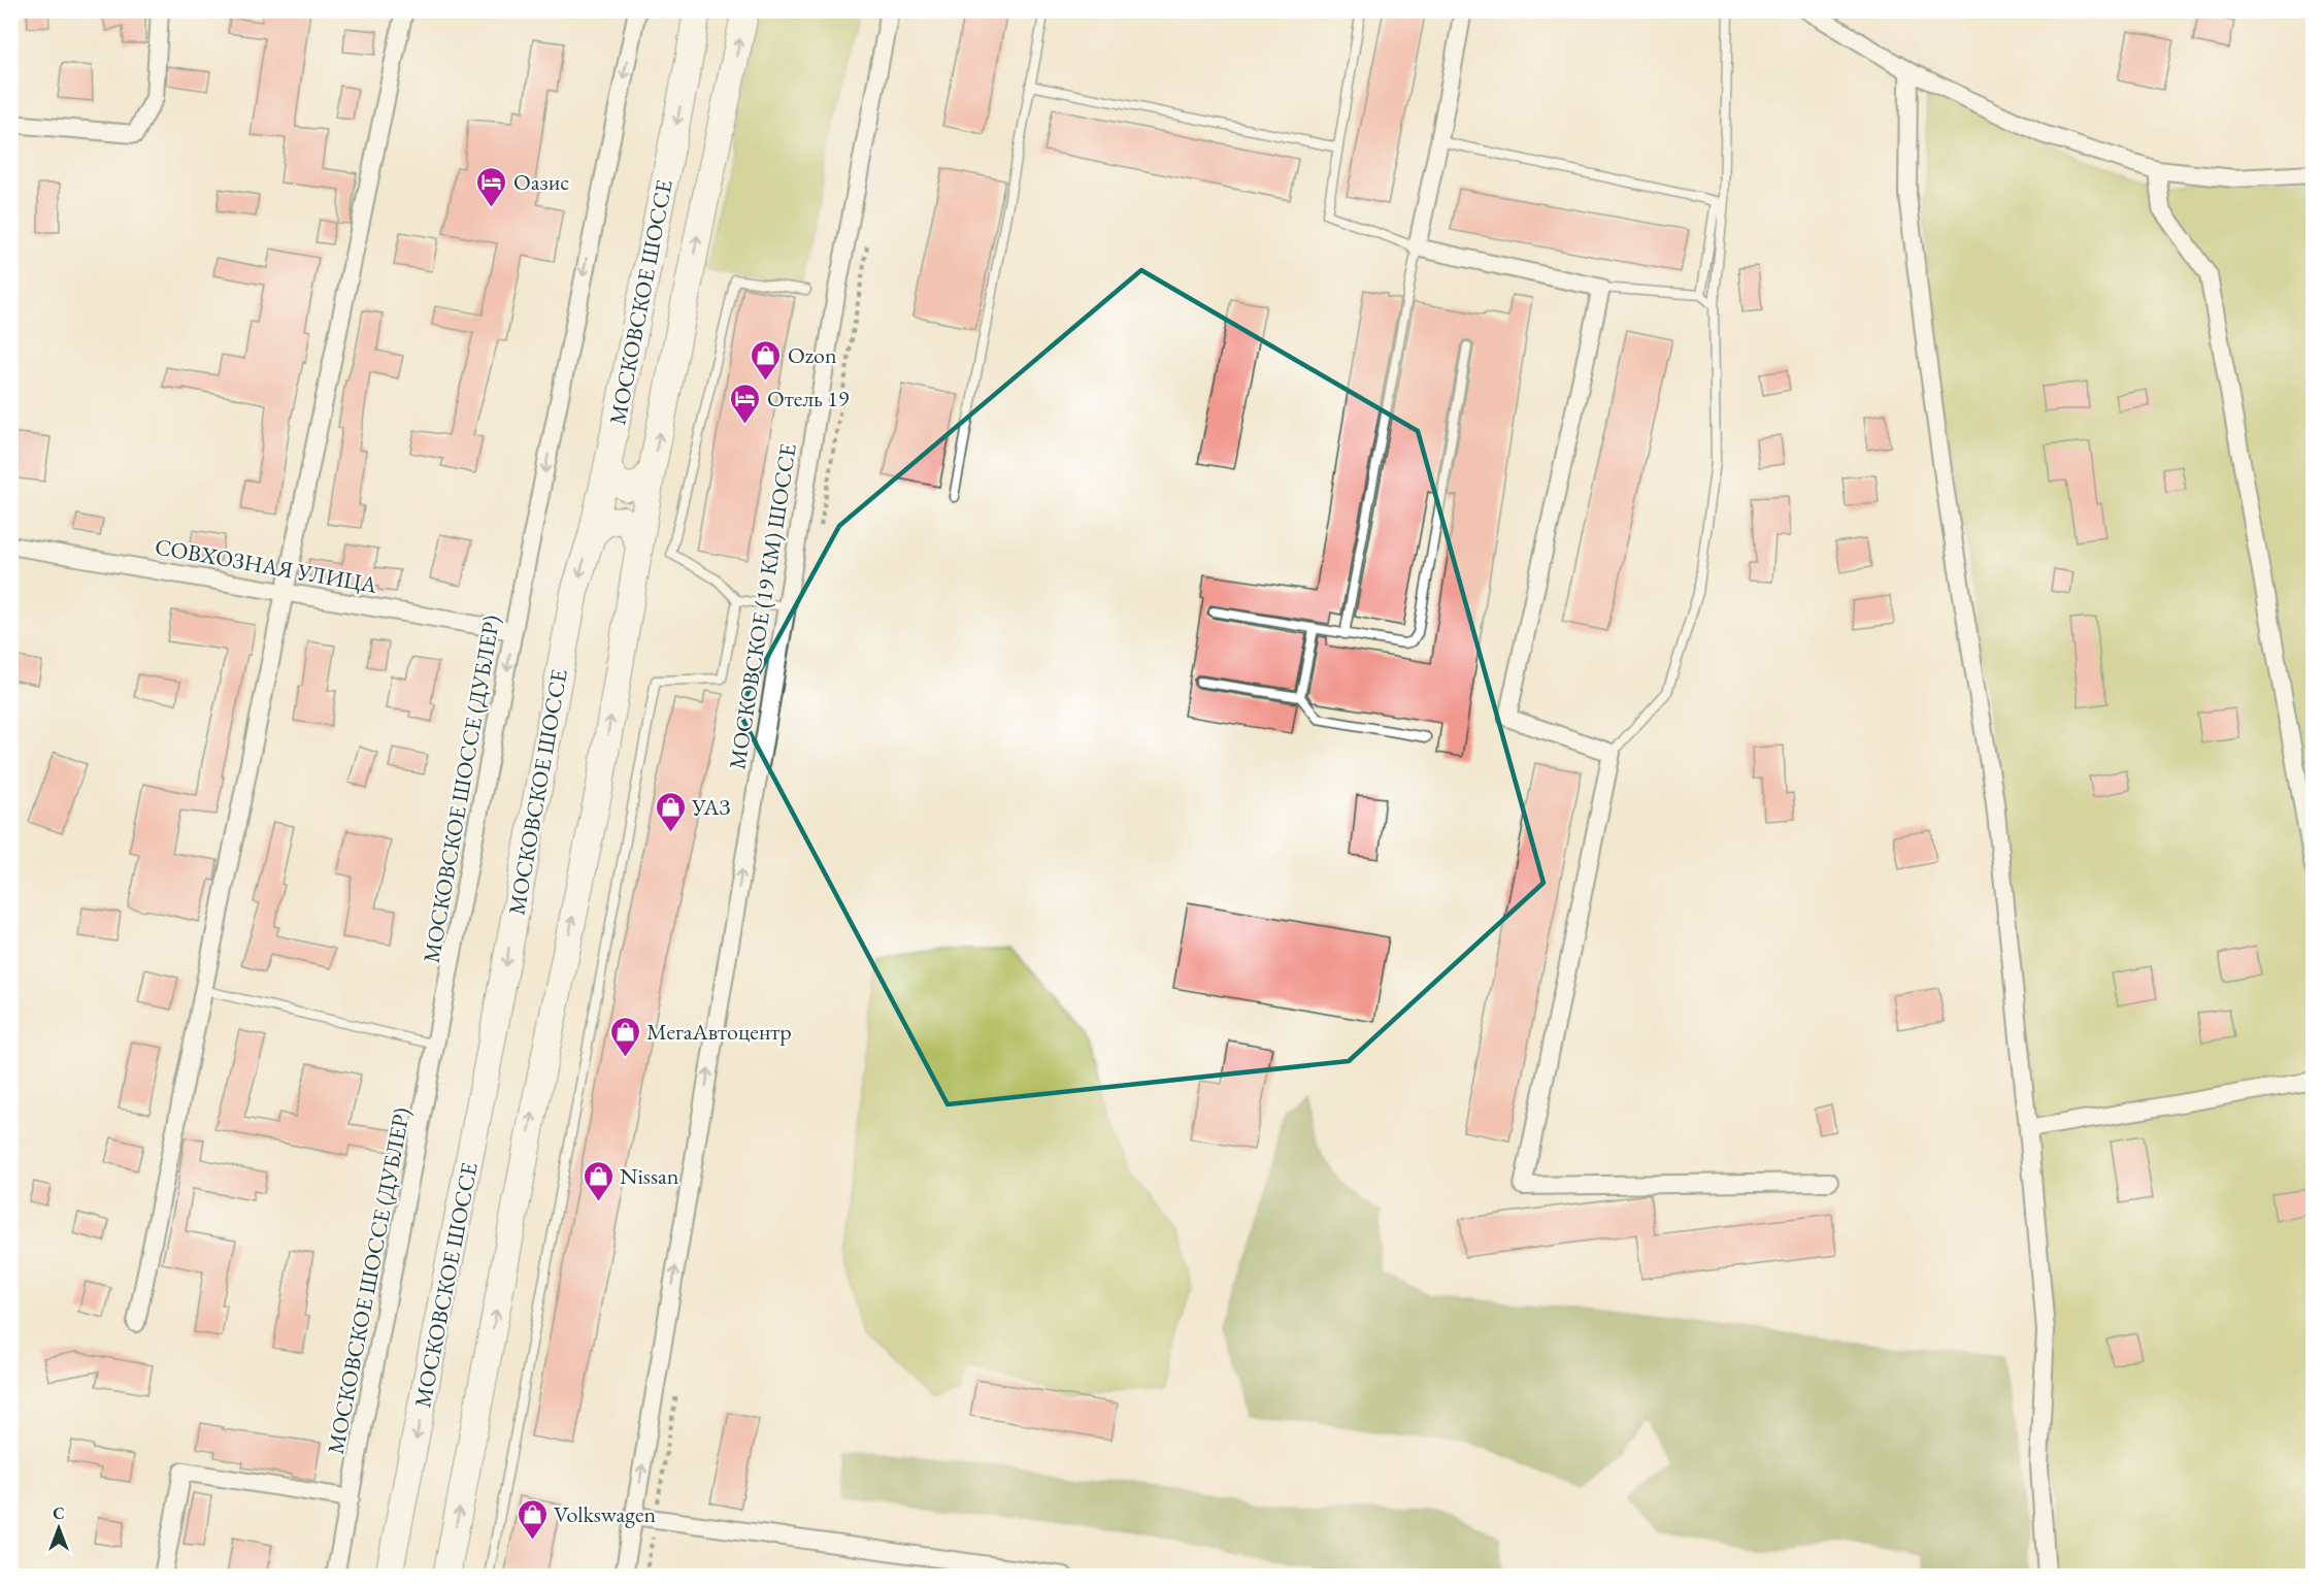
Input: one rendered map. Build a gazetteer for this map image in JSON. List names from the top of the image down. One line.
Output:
{"streets":{"main road":["МОСКОВСКОЕ ШОССЕ"],"street":["СОВХОЗНАЯ УЛИЦА","МОСКОВСКОЕ (19 КМ) ШОССЕ","МОСКОВСКОЕ ШОССЕ (ДУБЛЕР)"]},"crossings":[["СОВХОЗНАЯ УЛИЦА","МОСКОВСКОЕ ШОССЕ (ДУБЛЕР)"]],"one_way":["МОСКОВСКОЕ (19 КМ) ШОССЕ","МОСКОВСКОЕ ШОССЕ (ДУБЛЕР)"],"places":{"hotel":["Оазис","Отель 19"],"shop":["Ozon","УАЗ","МегаАвтоцентр","Nissan","Volkswagen"]},"north":"top"}
